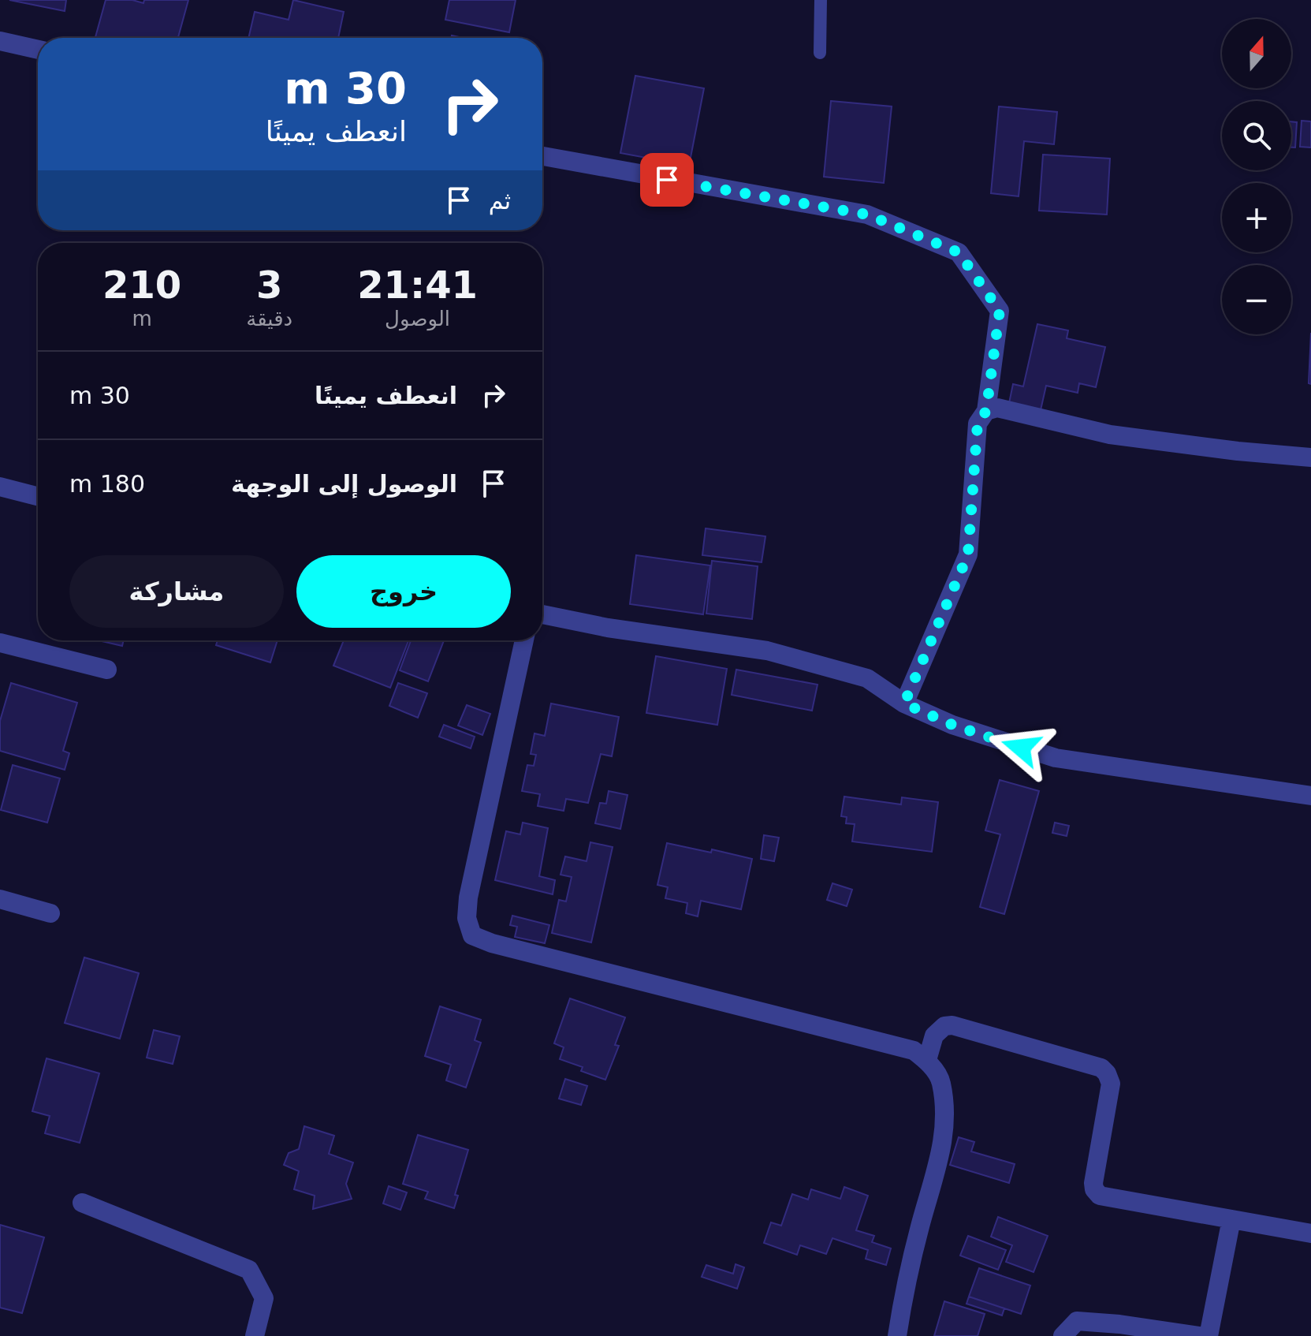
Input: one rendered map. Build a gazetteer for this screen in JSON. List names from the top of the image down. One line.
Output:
{"north":"top","page":{"map_buttons":["+","−"],"turn":["30 m","انعطف يمينًا"],"then":"ثم","eta":["21:41","الوصول","3","دقيقة","210","m"],"list":[{"name":"انعطف يمينًا","value":"30 m"},{"name":"الوصول إلى الوجهة","value":"180 m"}],"buttons":["خروج","مشاركة"]}}
